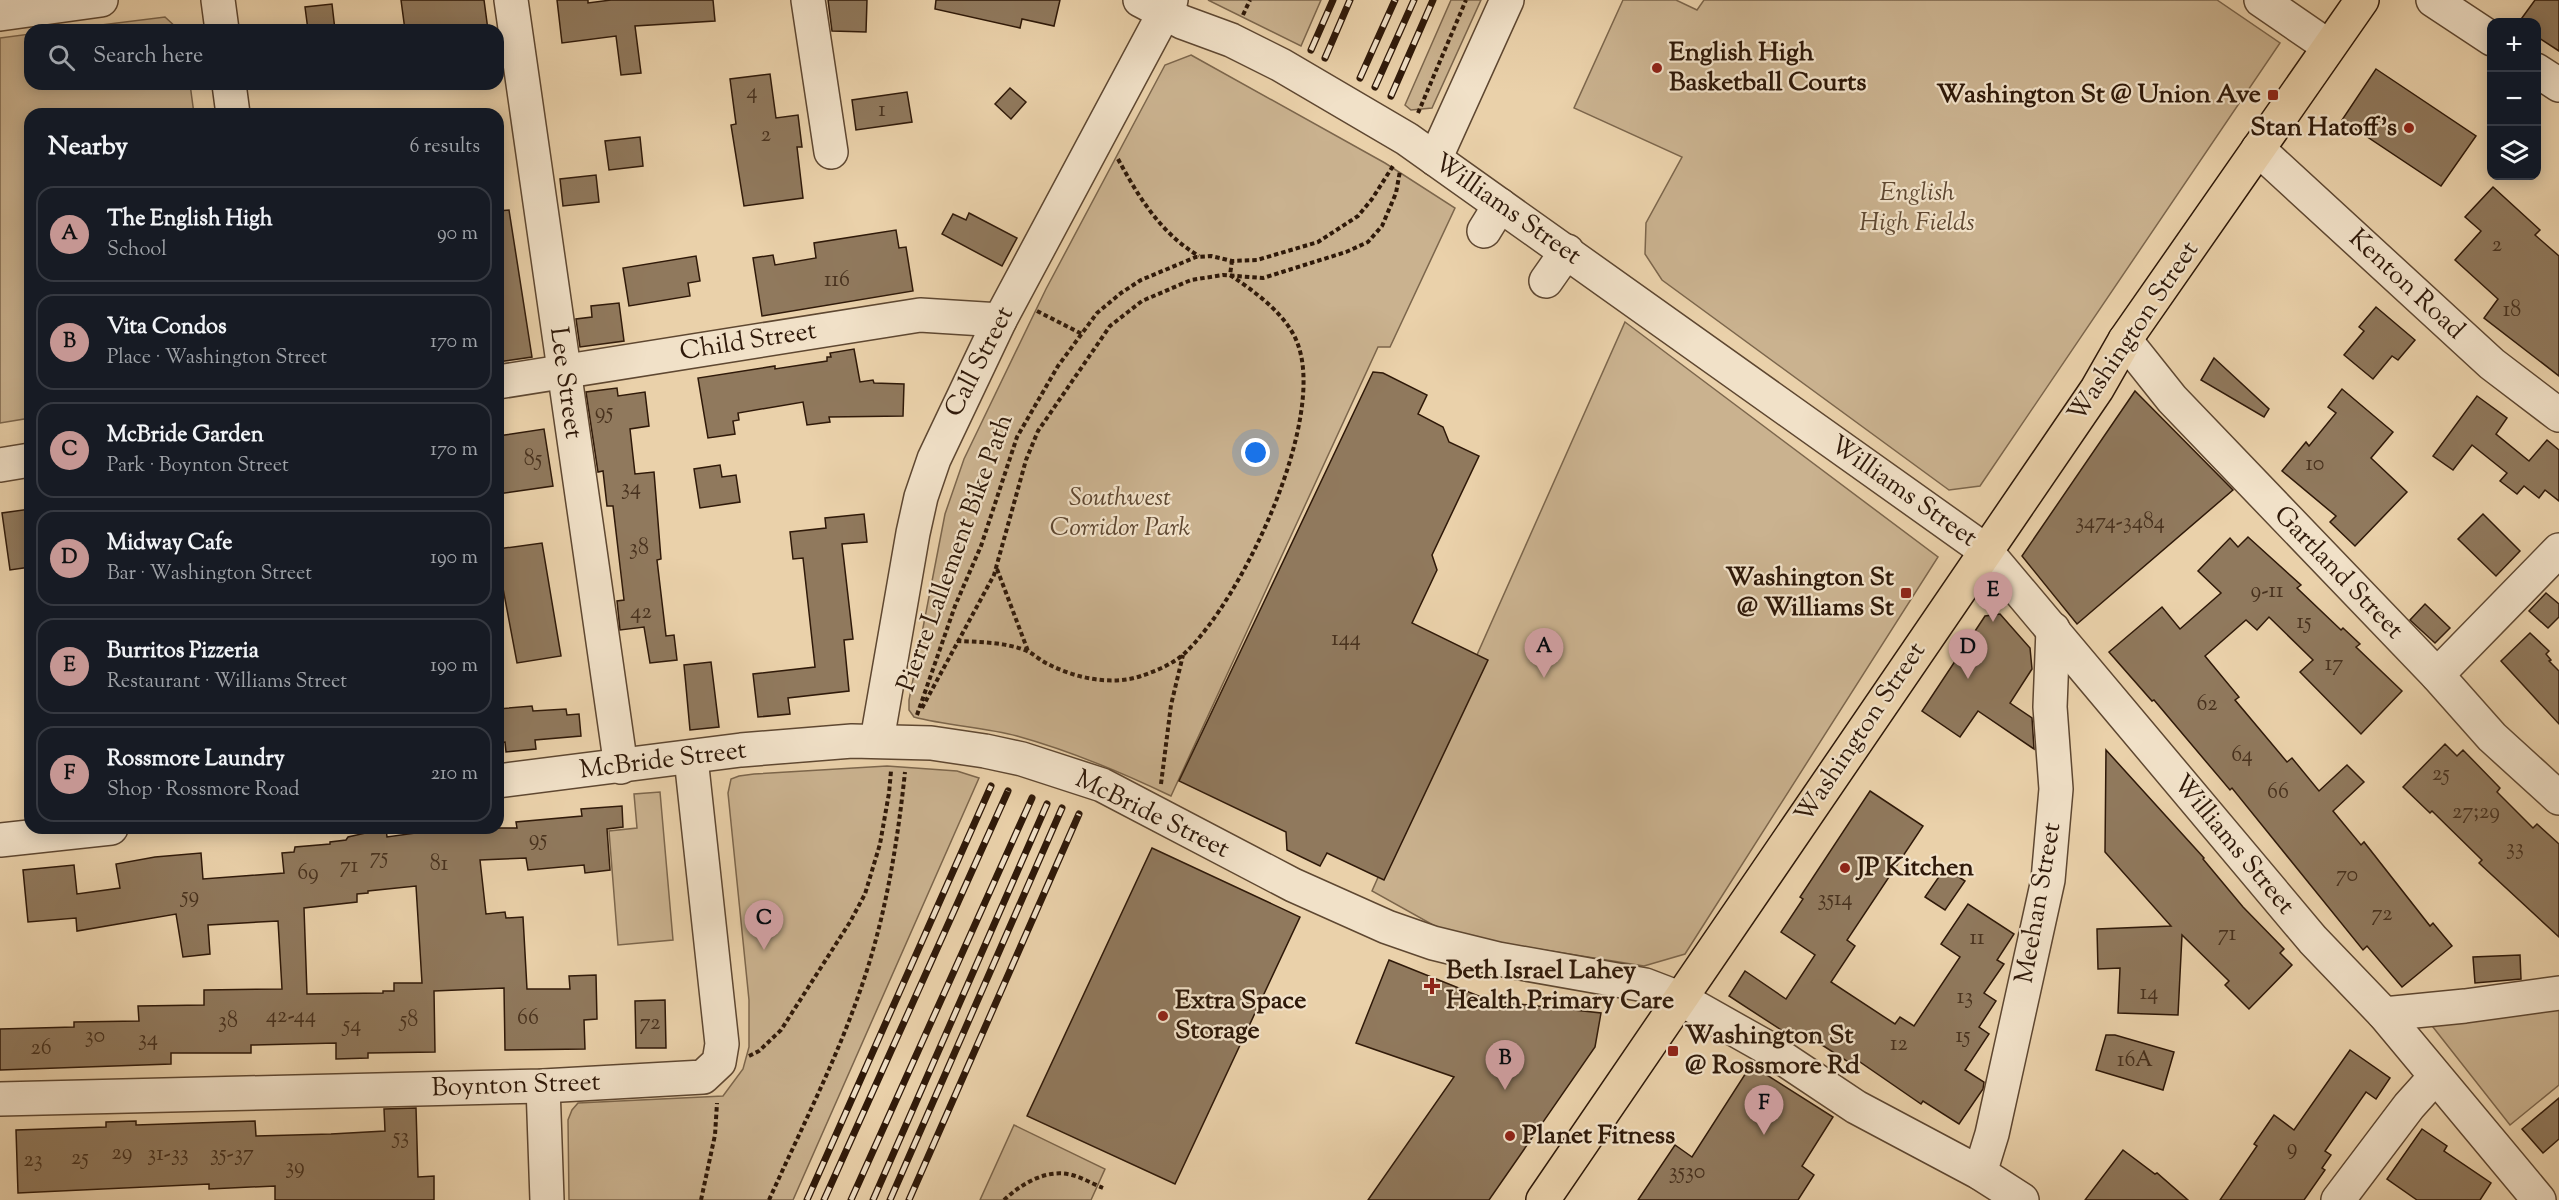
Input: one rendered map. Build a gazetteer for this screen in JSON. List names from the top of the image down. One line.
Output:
{"streets":{"main road":["Washington Street"],"street":["Williams Street","Kenton Road","Child Street","Call Street","Lee Street","Gartland Street","McBride Street","Meehan Street","Boynton Street"],"path":["Pierre Lallement Bike Path"]},"crossings":[["Williams Street","Washington Street"],["Williams Street","Call Street"],["Williams Street","Meehan Street"],["Kenton Road","Washington Street"],["Washington Street","Gartland Street"],["Washington Street","McBride Street"],["Child Street","Call Street"],["Child Street","Lee Street"],["Call Street","McBride Street"],["Lee Street","McBride Street"],["McBride Street","Meehan Street"],["McBride Street","Boynton Street"]],"parks":["English High Fields","Southwest Corridor Park"],"places":{"other":["English High Basketball Courts","Stan Hatoff's","JP Kitchen","Extra Space Storage","Planet Fitness"],"transit":["Washington St @ Union Ave","Washington St @ Williams St","Washington St @ Rossmore Rd"],"health":["Beth Israel Lahey Health Primary Care"]},"house_numbers":["4","1","2","2","116","18","95","85","10","34","3474-3484","38","9-11","42","15","144","17","62","64","25","66","27;29","95","33","75","81","71","69","70","59","3514","72","71","11","14","13","42-44","66","58","38","72","54","30","15","34","12","26","16A","53","9","29","31-33","35-37","25","23","39","3530"],"page":{"map_buttons":["+","−"],"search":"Search here","heading":["Nearby","6 results"],"list":[{"mark":"A","name":"The English High","note":"School","value":"90 m"},{"mark":"B","name":"Vita Condos","note":"Place · Washington Street","value":"170 m"},{"mark":"C","name":"McBride Garden","note":"Park · Boynton Street","value":"170 m"},{"mark":"D","name":"Midway Cafe","note":"Bar · Washington Street","value":"190 m"},{"mark":"E","name":"Burritos Pizzeria","note":"Restaurant · Williams Street","value":"190 m"},{"mark":"F","name":"Rossmore Laundry","note":"Shop · Rossmore Road","value":"210 m"}],"pins":["E","A","D","C","B","F"]}}
